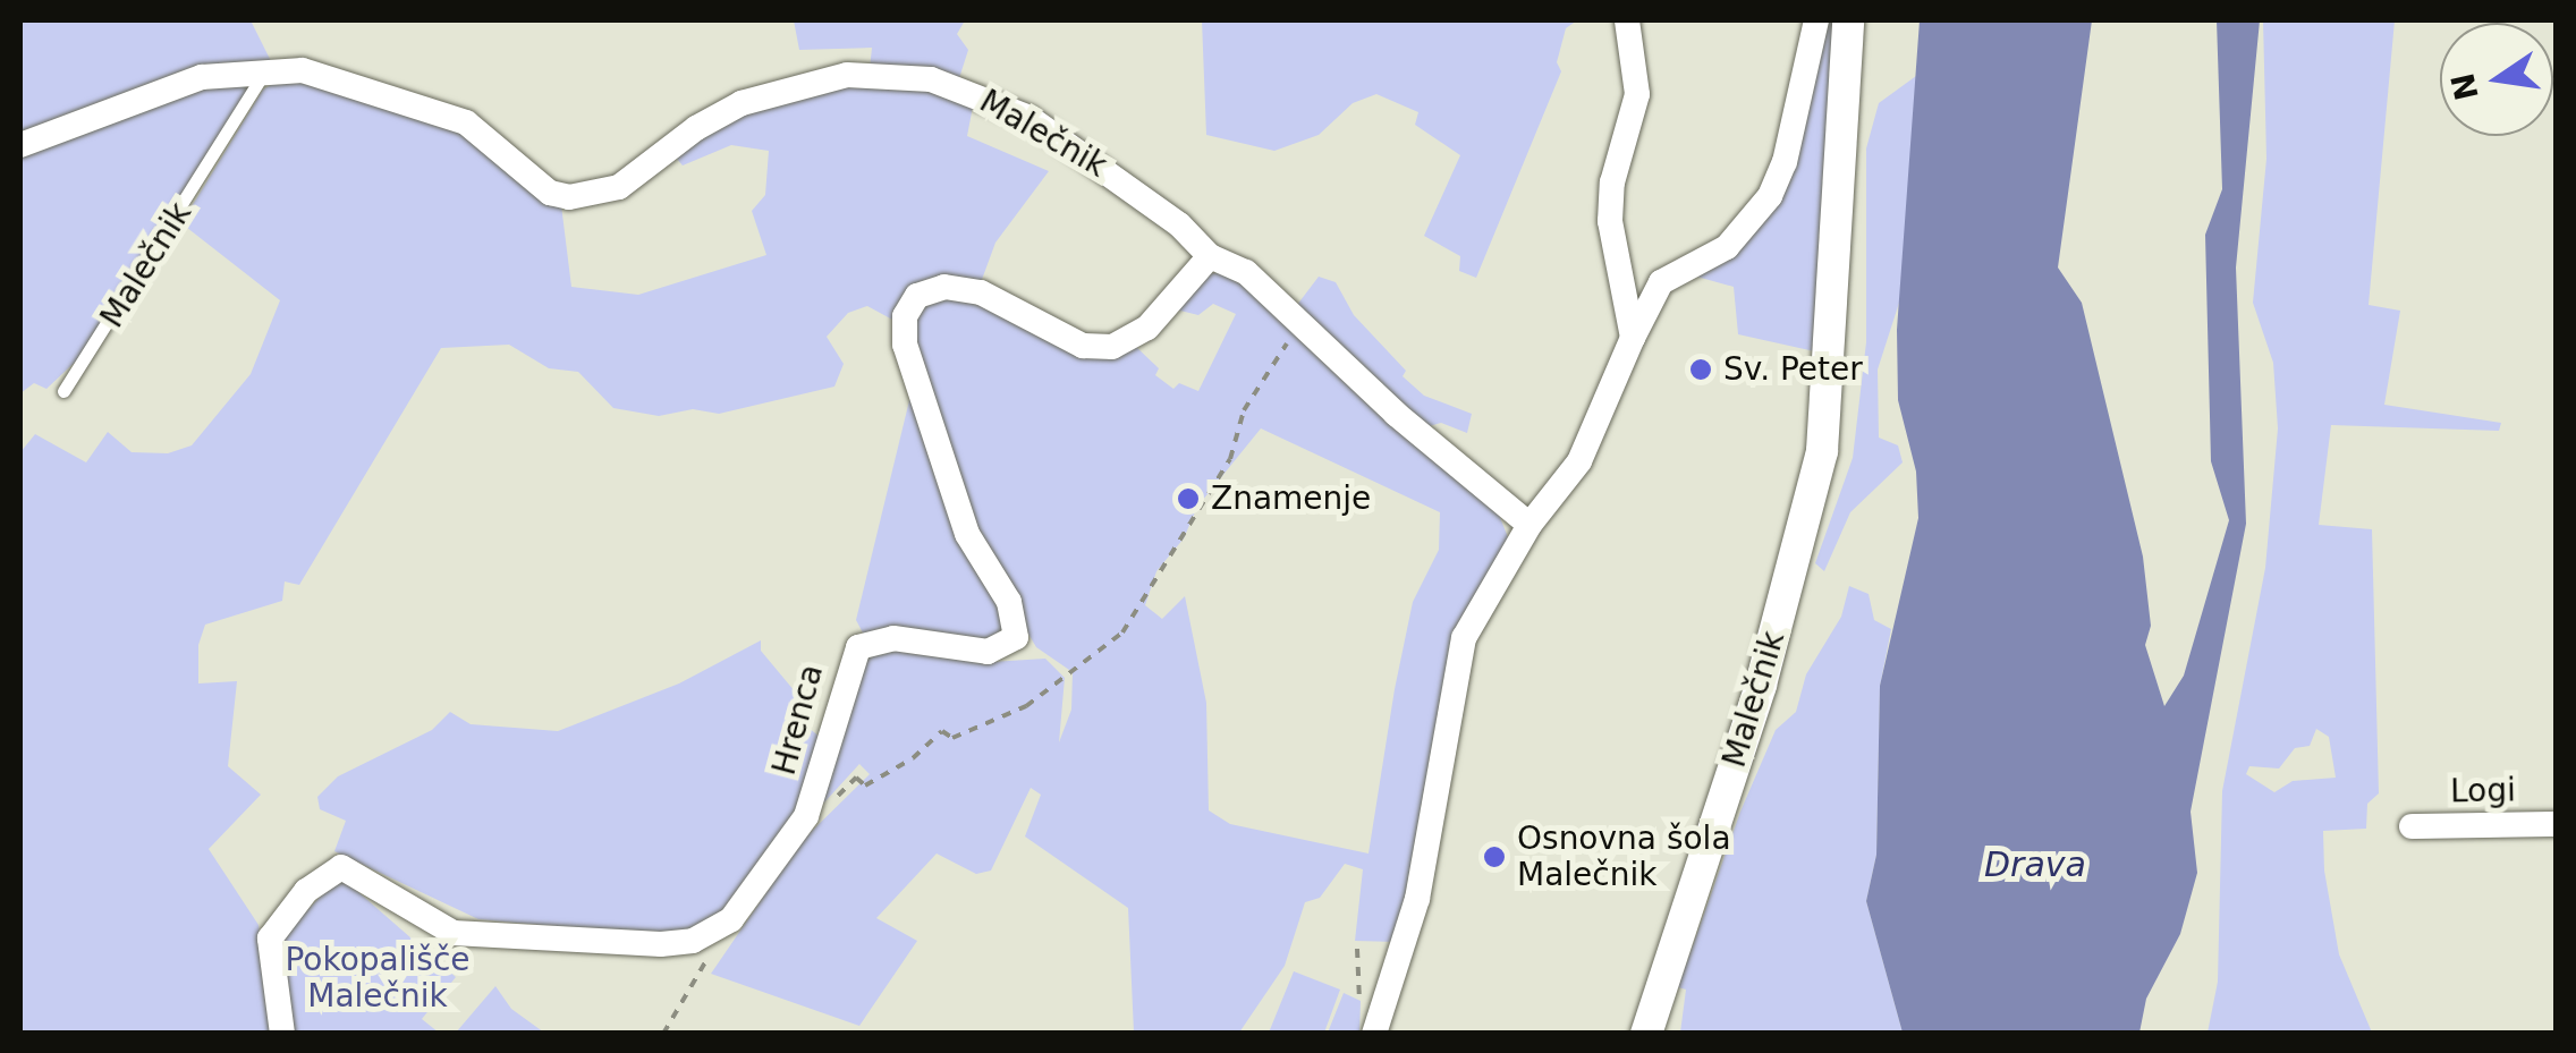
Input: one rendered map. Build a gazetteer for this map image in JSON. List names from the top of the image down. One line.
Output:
{"streets":{"street":["Malečnik","Hrenca","Logi"]},"crossings":[["Malečnik","Hrenca"]],"water":["Drava"],"parks":["Pokopališče Malečnik"],"places":["Sv. Peter","Znamenje","Osnovna šola Malečnik"],"north":"left"}
